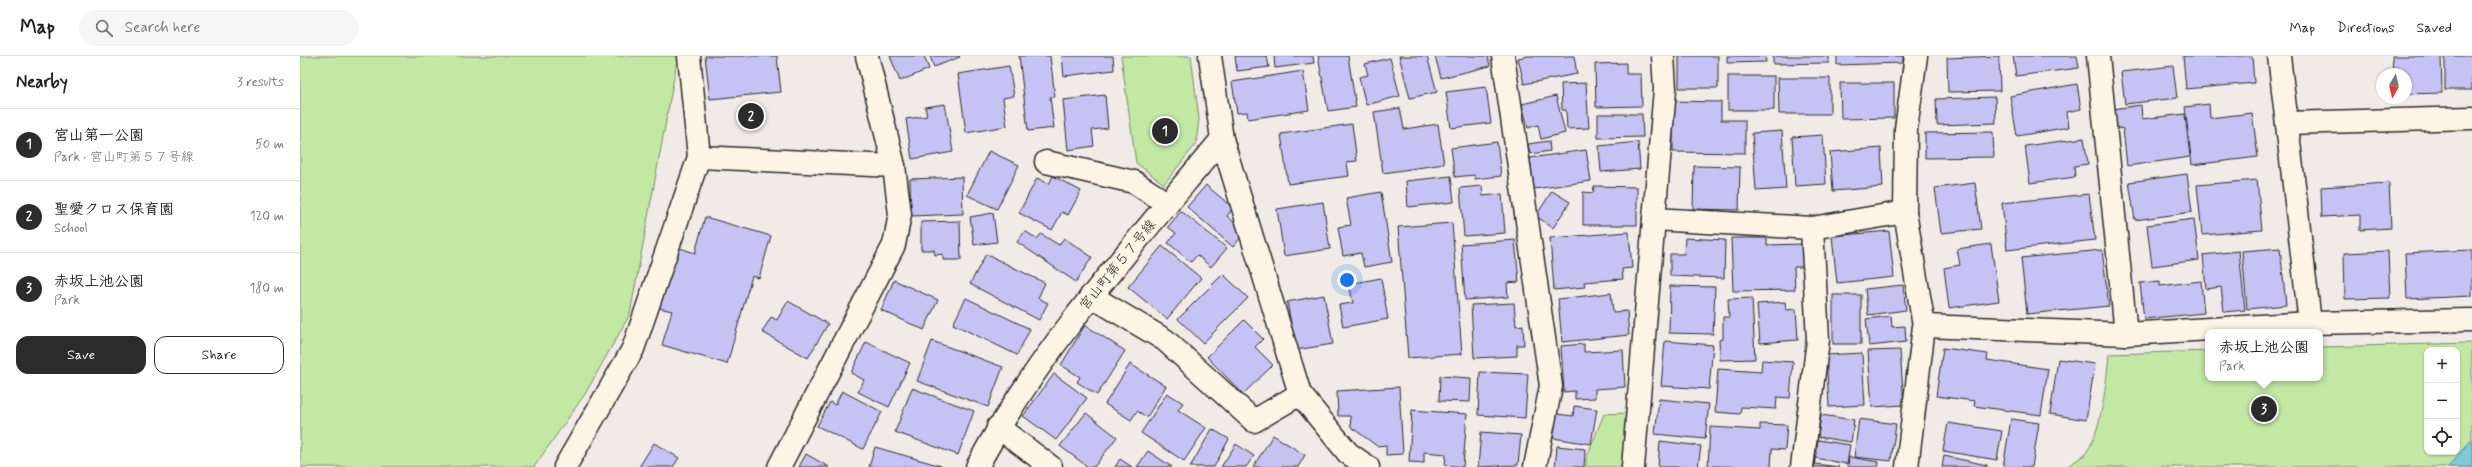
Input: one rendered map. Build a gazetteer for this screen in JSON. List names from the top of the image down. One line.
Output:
{"streets":{"street":["宮山町第５７号線"]},"north":"bottom","page":{"header":"Map","search":"Search here","nav":["Map","Directions","Saved"],"heading":["Nearby","3 results"],"pins":["2","1","3"],"list":[{"mark":"1","name":"宮山第一公園","note":"Park · 宮山町第５７号線","value":"50 m"},{"mark":"2","name":"聖愛クロス保育園","note":"School","value":"120 m"},{"mark":"3","name":"赤坂上池公園","note":"Park","value":"180 m"}],"buttons":["Save","Share"],"popup":["赤坂上池公園","Park"],"map_buttons":["+","−"]}}
